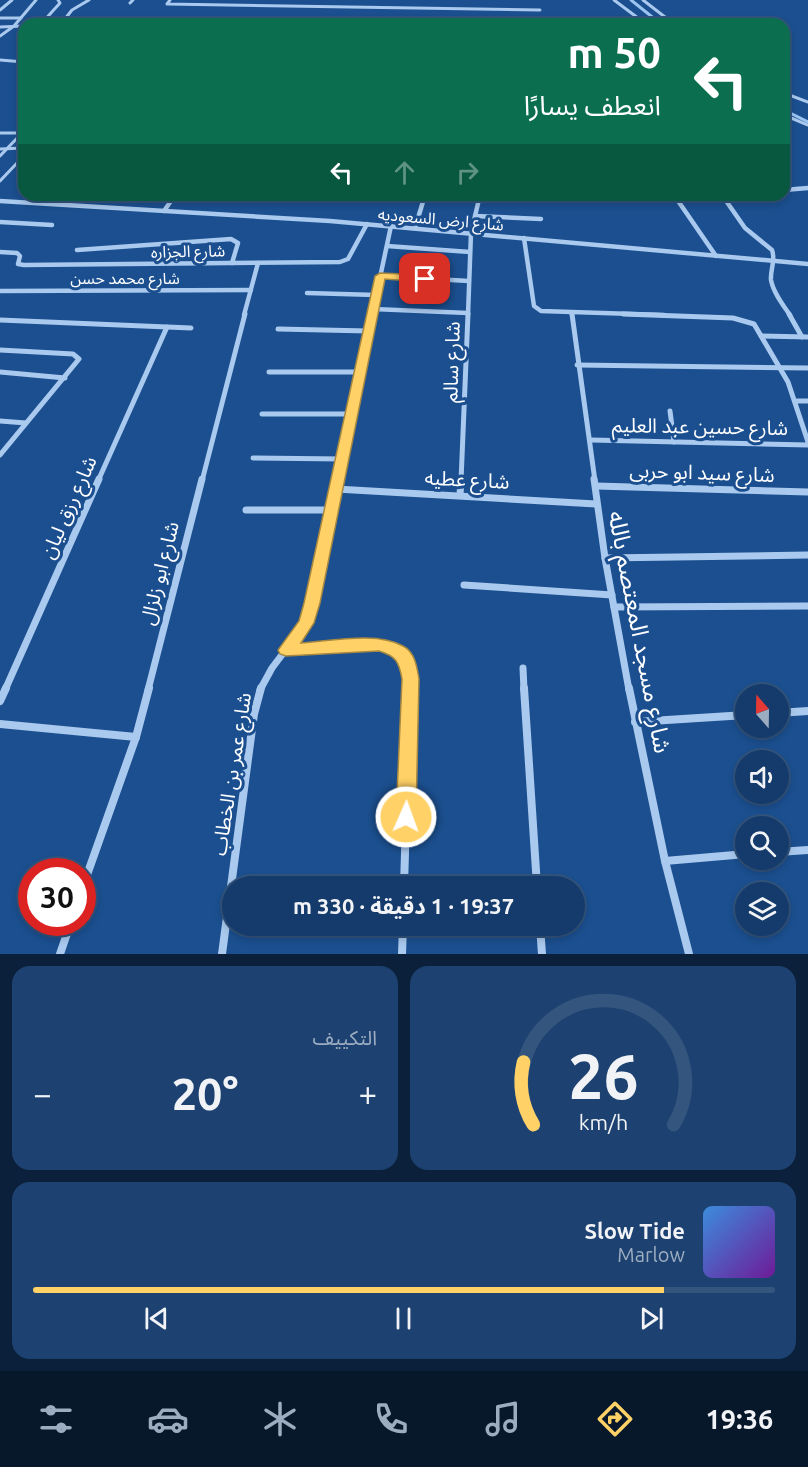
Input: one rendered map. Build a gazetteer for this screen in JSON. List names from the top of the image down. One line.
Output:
{"streets":{"street":["شارع ارض السعوديه","شارع الجزاره","شارع محمد حسن","شارع سالم","شارع حسين عبد العليم","شارع سيد ابو حربى","شارع عطيه","شارع رزق ليان","شارع ابو زلزال","شارع مسجد المعتصم بالله","شارع عمر بن الخطاب"]},"crossings":[["شارع ارض السعوديه","شارع الجزاره"],["شارع ارض السعوديه","شارع سالم"],["شارع ارض السعوديه","شارع عمر بن الخطاب"],["شارع الجزاره","شارع ابو زلزال"],["شارع محمد حسن","شارع ابو زلزال"],["شارع سالم","شارع عطيه"],["شارع حسين عبد العليم","شارع مسجد المعتصم بالله"],["شارع سيد ابو حربى","شارع مسجد المعتصم بالله"],["شارع عطيه","شارع مسجد المعتصم بالله"],["شارع عطيه","شارع عمر بن الخطاب"]],"north":"top","page":{"turn":["50 m","انعطف يسارًا"],"limit":"30","trip":"19:37 · 1 دقيقة · 330 m","tile":"التكييف","heat":["−","20°","+"],"song":["Slow Tide","Marlow"],"tabs":"19:36","gauge":["26","km/h"]}}
